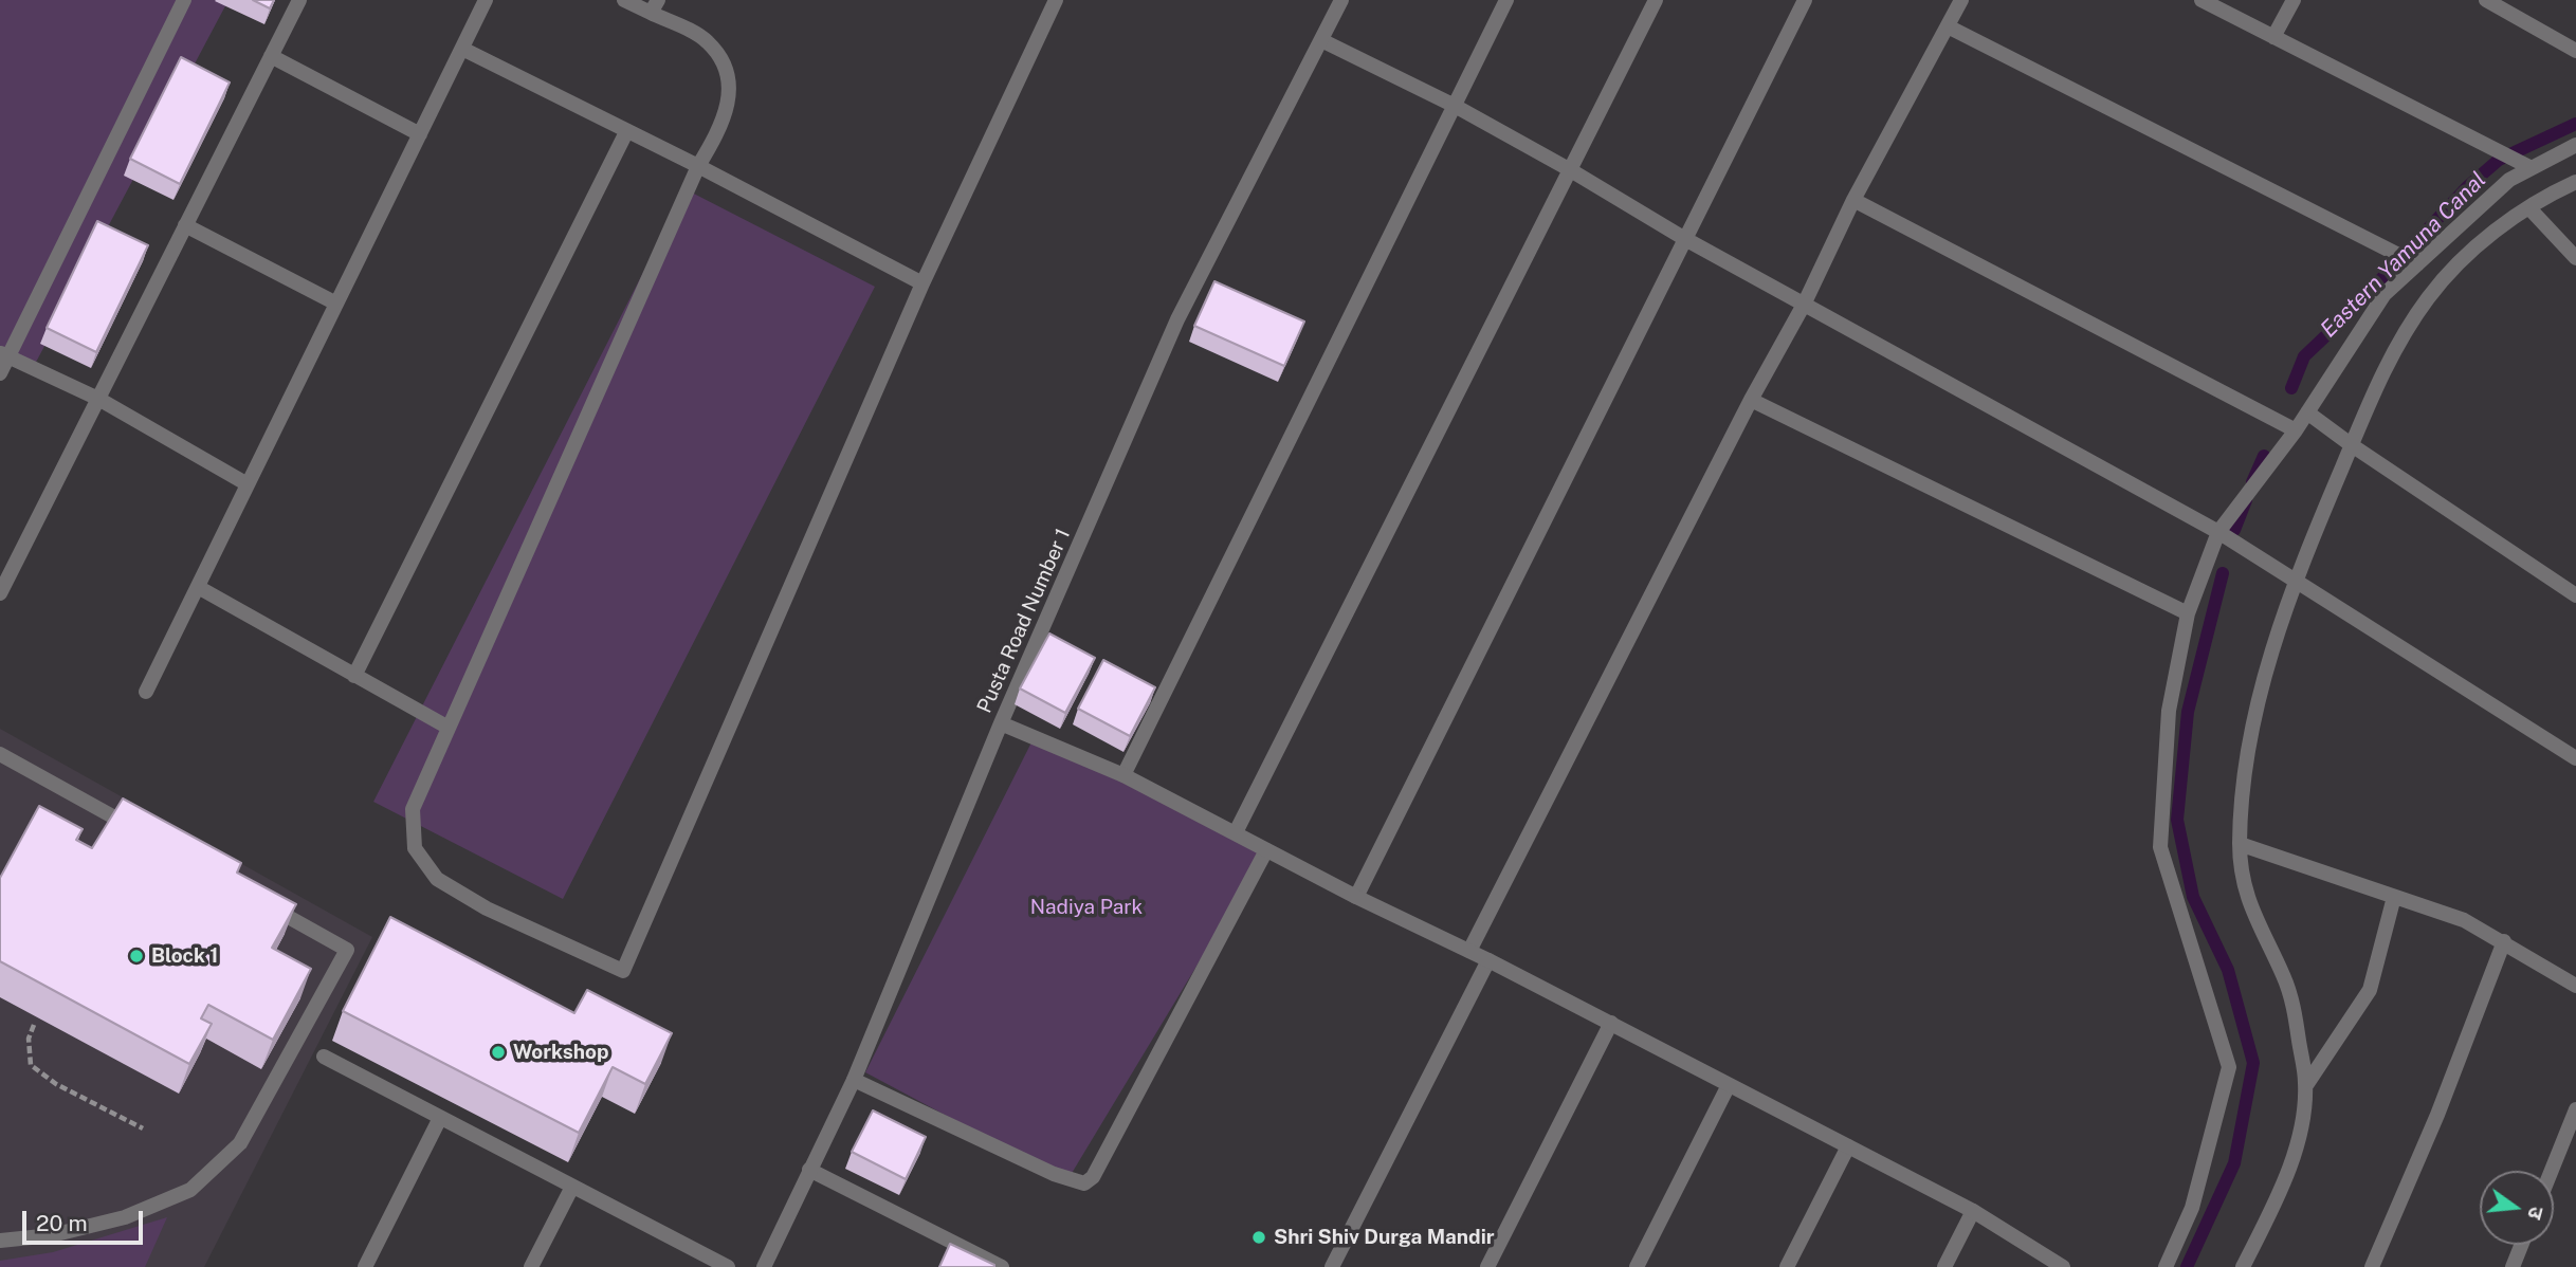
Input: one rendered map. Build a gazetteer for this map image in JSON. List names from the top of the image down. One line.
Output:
{"streets":{"street":["Pusta Road Number 1"]},"water":["Eastern Yamuna Canal"],"parks":["Nadiya Park"],"places":["Block 1","Workshop","Shri Shiv Durga Mandir"],"scale_bar":"20 m","north":"right"}
